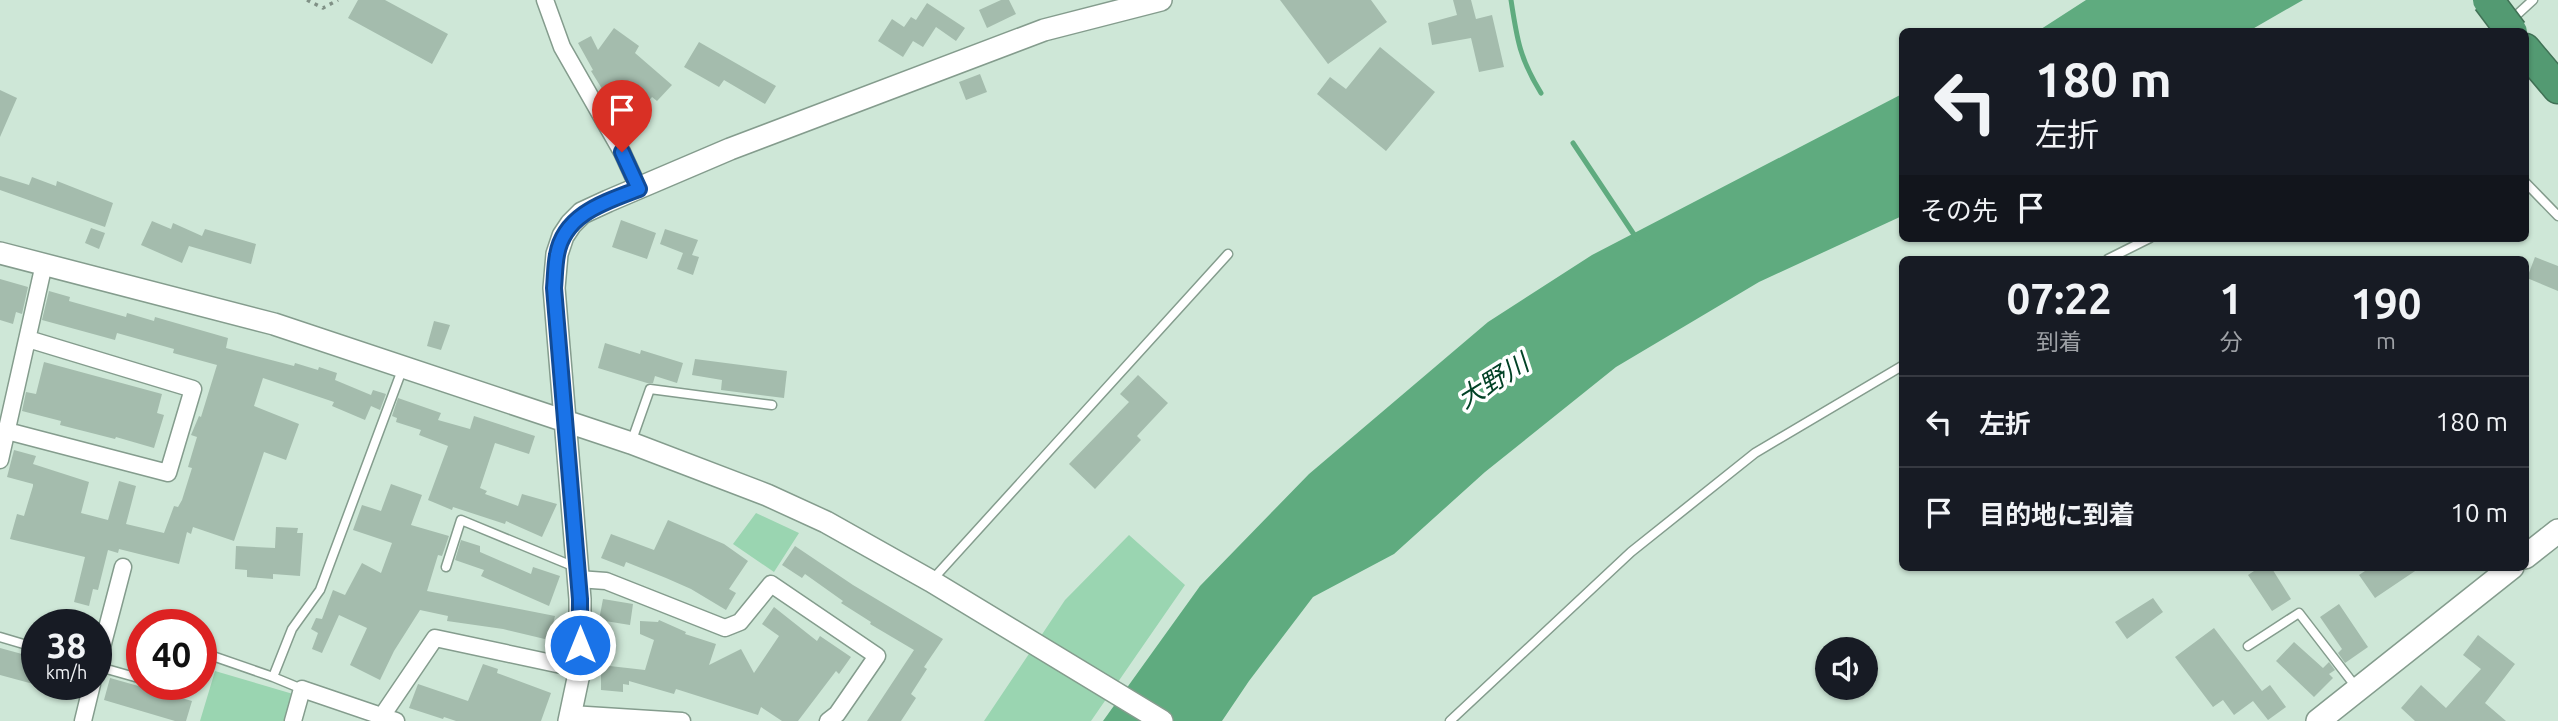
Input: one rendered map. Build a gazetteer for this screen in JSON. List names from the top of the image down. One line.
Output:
{"water":["大野川"],"page":{"turn":["180 m","左折"],"then":"その先","eta":["07:22","到着","1","分","190","m"],"list":[{"name":"左折","value":"180 m"},{"name":"目的地に到着","value":"10 m"}],"speed":"38 km/h","limit":"40"}}
